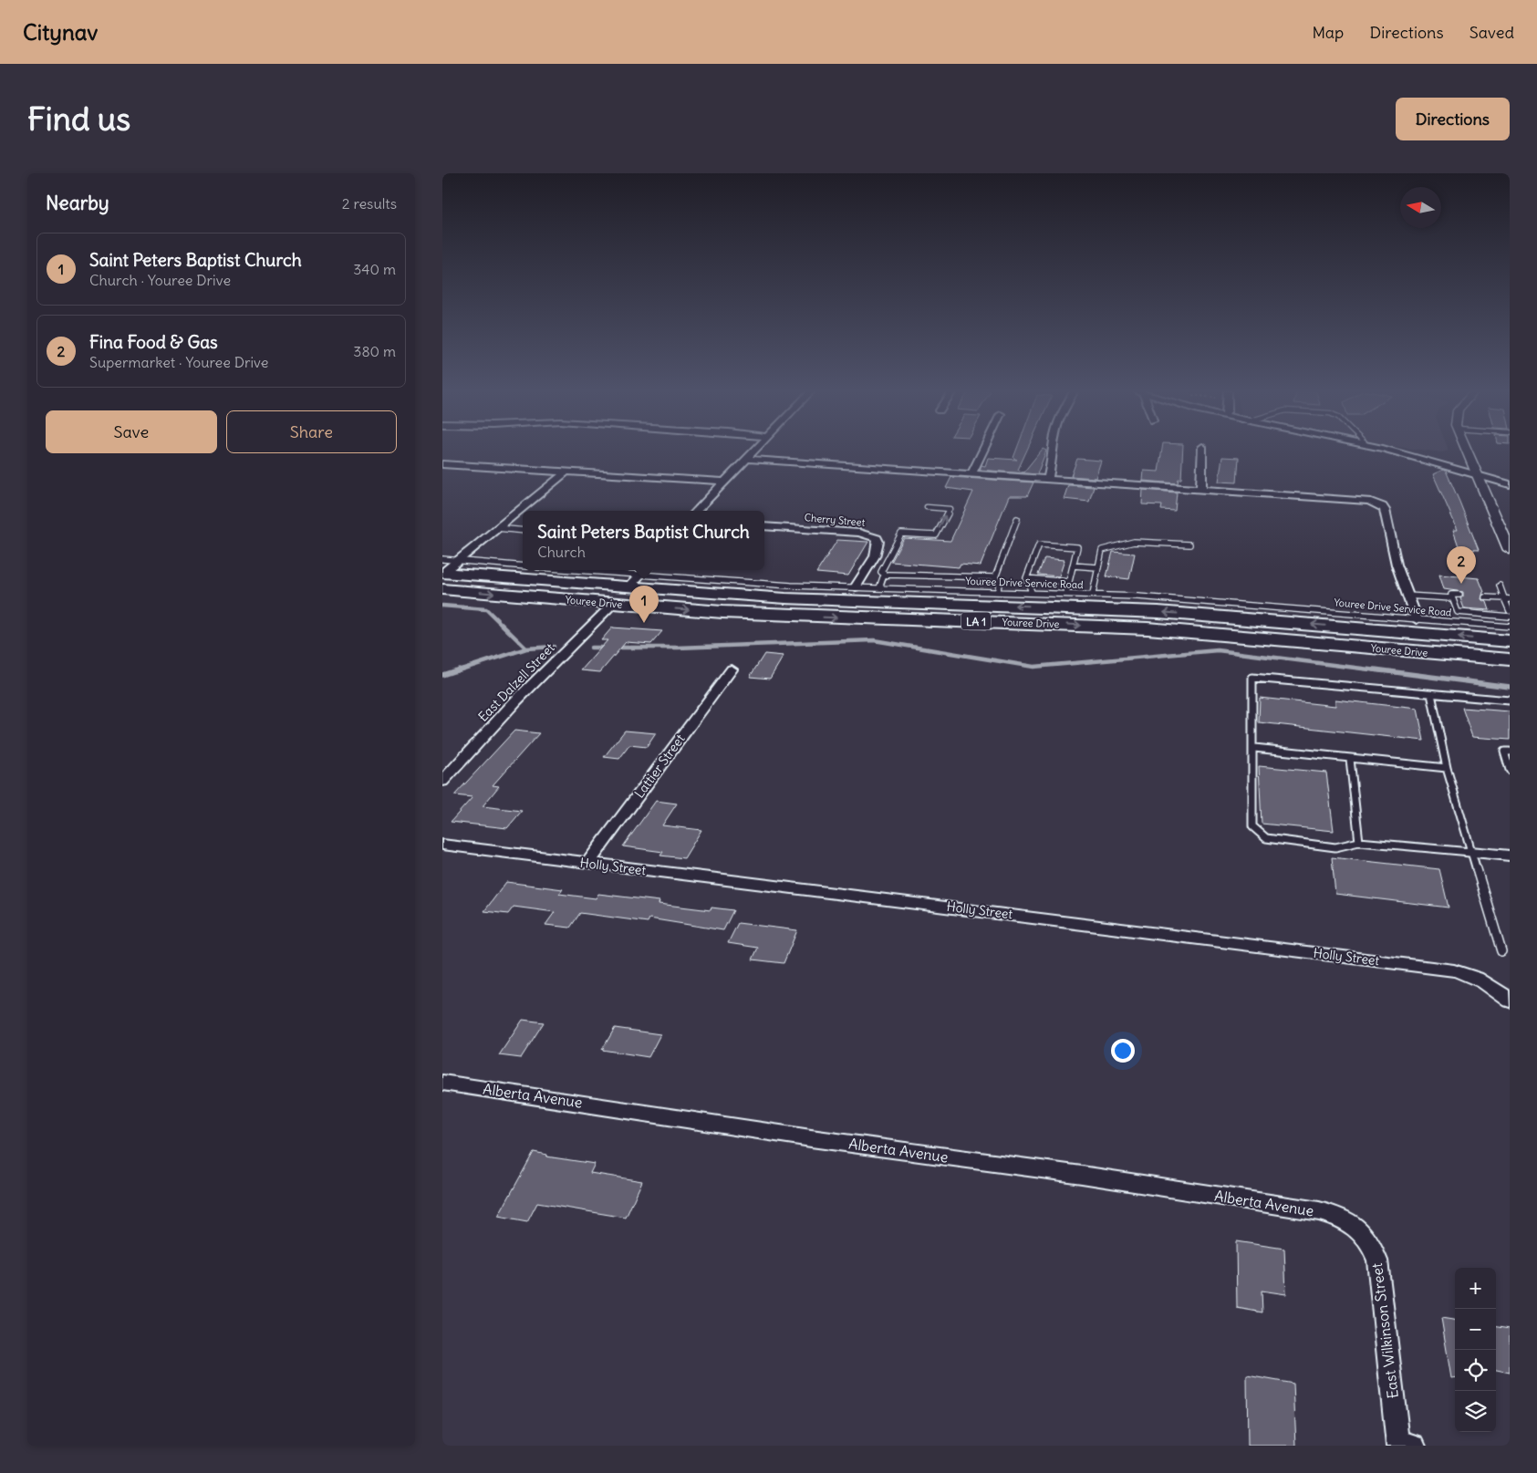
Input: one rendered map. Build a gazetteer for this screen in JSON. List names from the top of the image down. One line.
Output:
{"streets":{"main road":["Youree Drive","LA 1"],"street":["Cherry Street","East Dalzell Street","Lattier Street","Holly Street","Alberta Avenue","East Wilkinson Street"],"lane":["Youree Drive Service Road"]},"crossings":[["Cherry Street","Youree Drive Service Road"],["Youree Drive Service Road","Youree Drive"],["Youree Drive","East Dalzell Street"],["Lattier Street","Holly Street"],["Alberta Avenue","East Wilkinson Street"]],"north":"left","page":{"header":"Citynav","nav":["Map","Directions","Saved"],"buttons":["Directions",["Save","Share"]],"title":"Find us","heading":["Nearby","2 results"],"list":[{"mark":"1","name":"Saint Peters Baptist Church","note":"Church · Youree Drive","value":"340 m"},{"mark":"2","name":"Fina Food & Gas","note":"Supermarket · Youree Drive","value":"380 m"}],"popup":["Saint Peters Baptist Church","Church"],"pins":["2","1"],"map_buttons":["+","−"]}}
